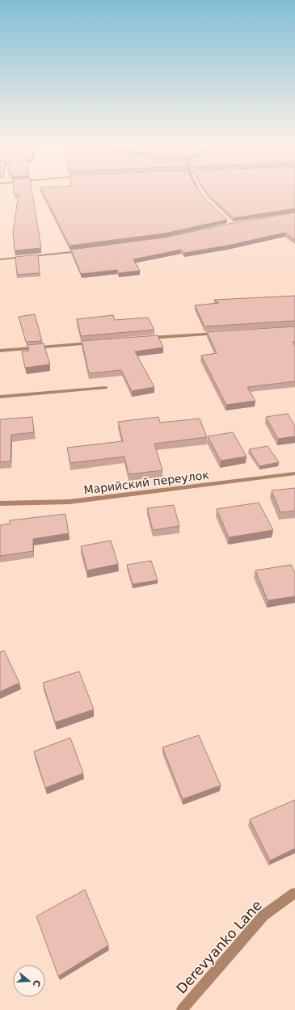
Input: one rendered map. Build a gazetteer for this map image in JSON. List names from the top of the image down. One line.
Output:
{"streets":{"street":["Марийский переулок","Derevyanko Lane"]},"north":"right"}
